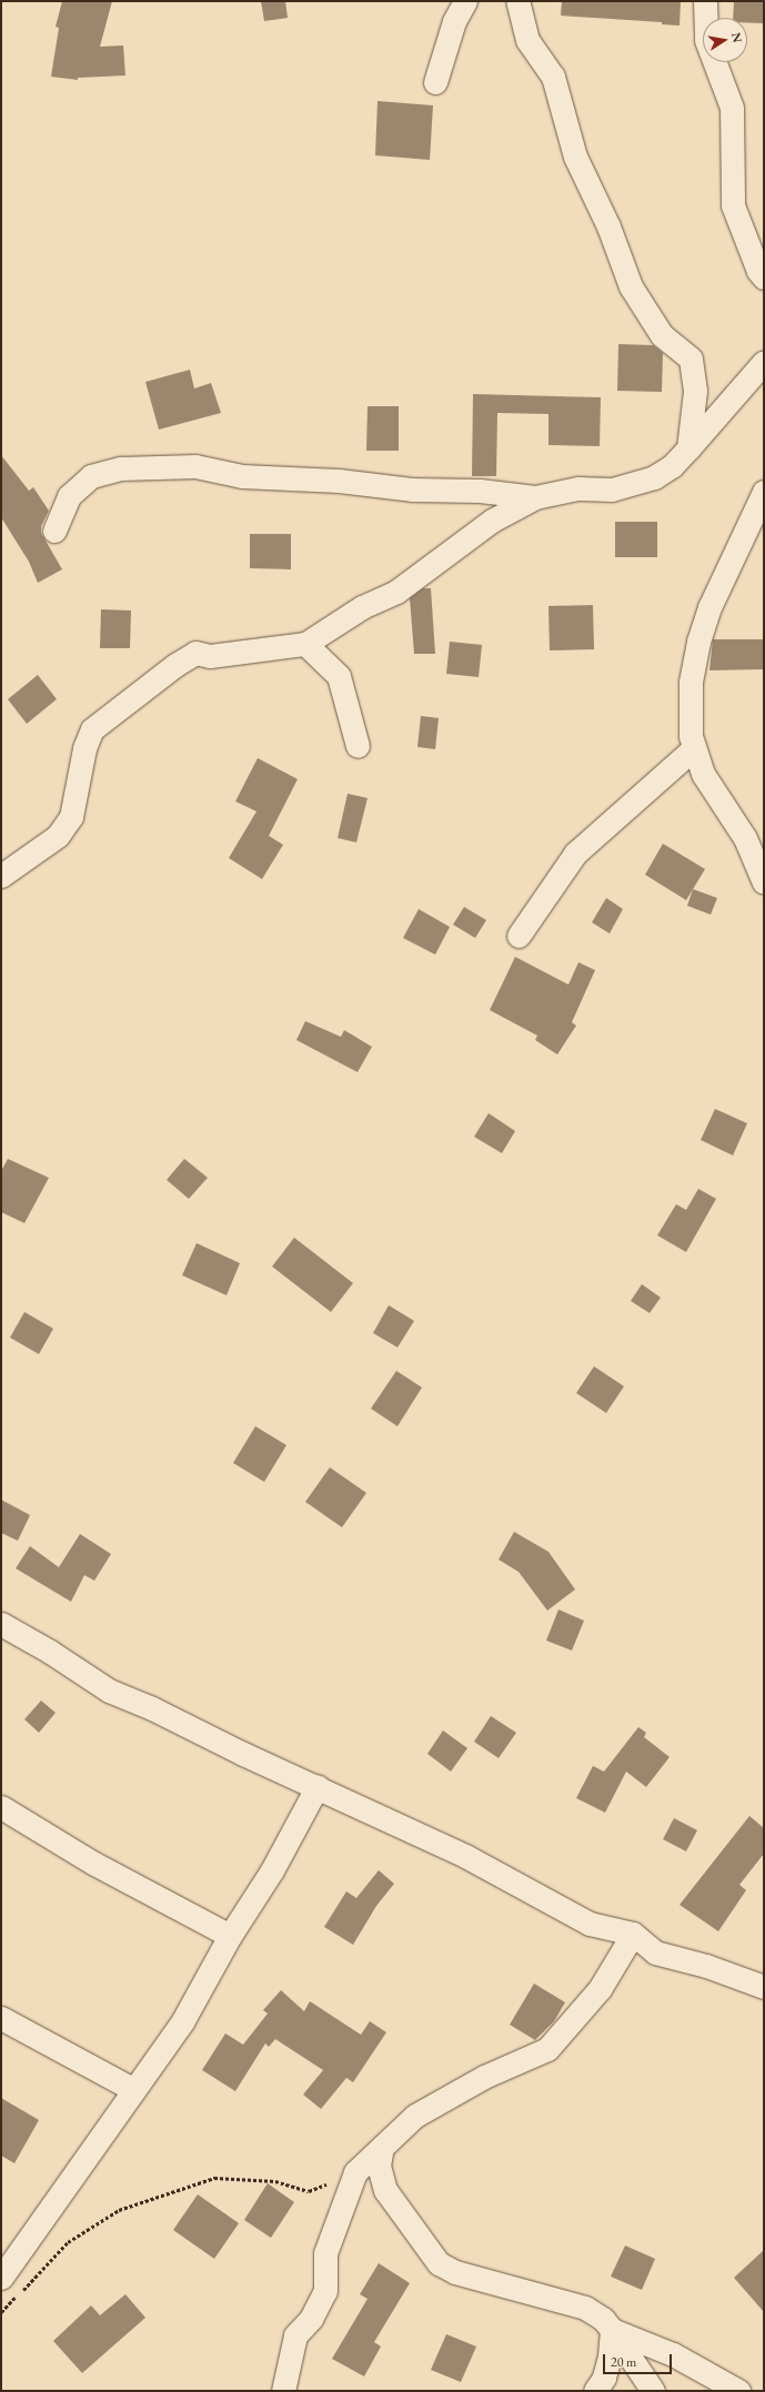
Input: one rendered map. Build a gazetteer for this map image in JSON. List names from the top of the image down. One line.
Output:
{"scale_bar":"20 m","north":"right"}
